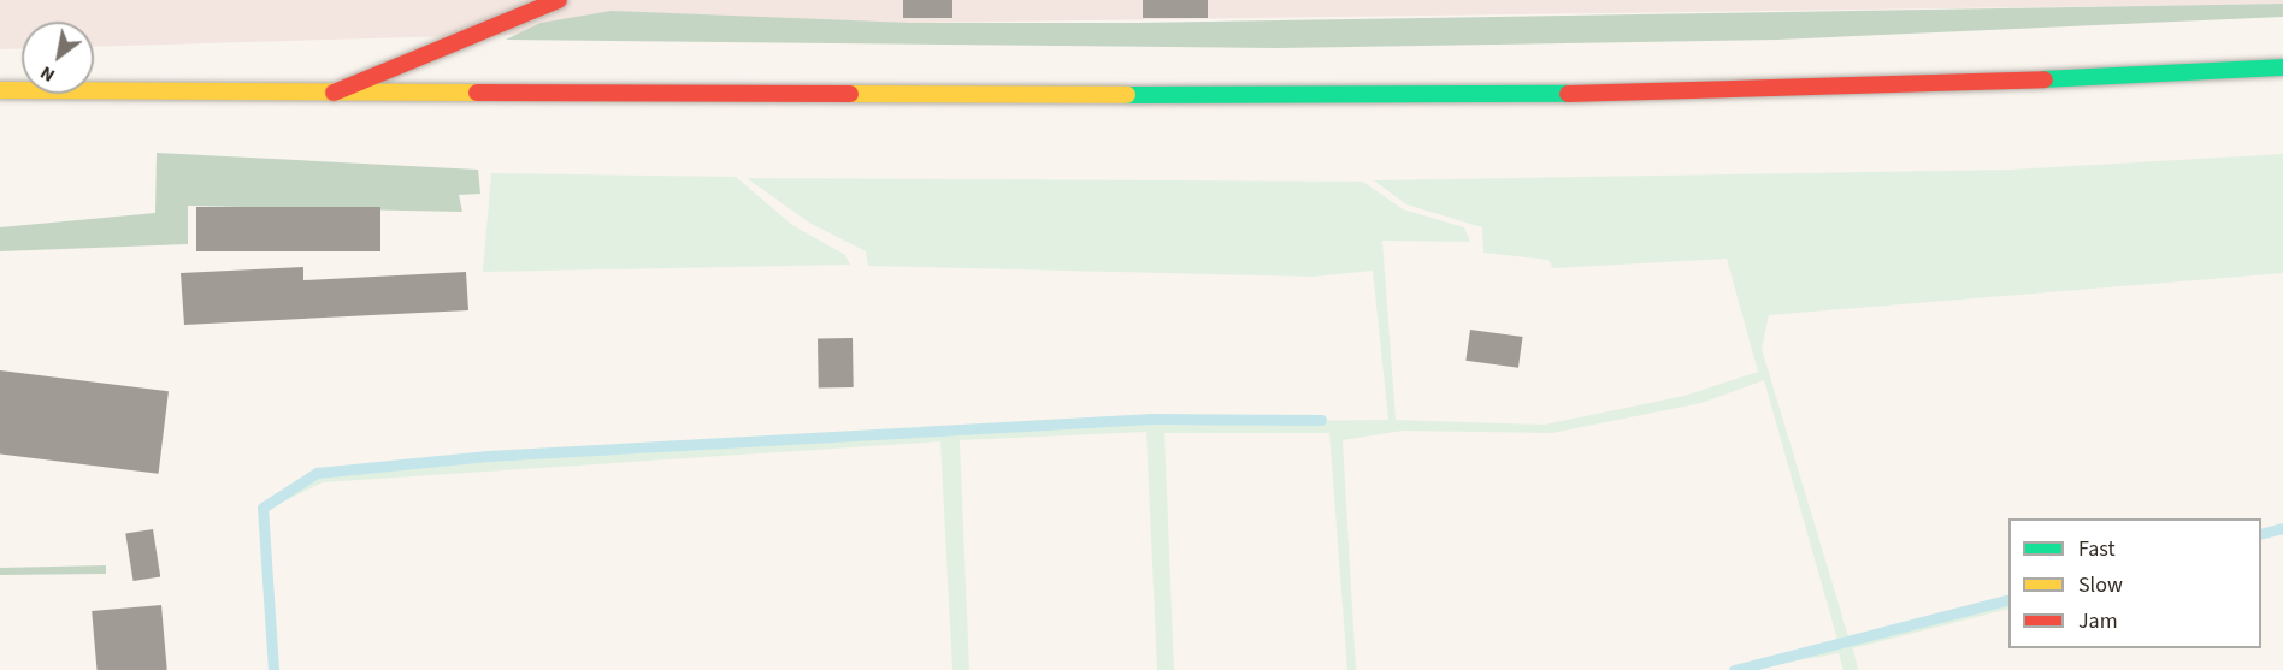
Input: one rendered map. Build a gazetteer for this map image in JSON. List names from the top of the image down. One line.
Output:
{"legend":["Fast","Slow","Jam"],"north":"bottom left"}
